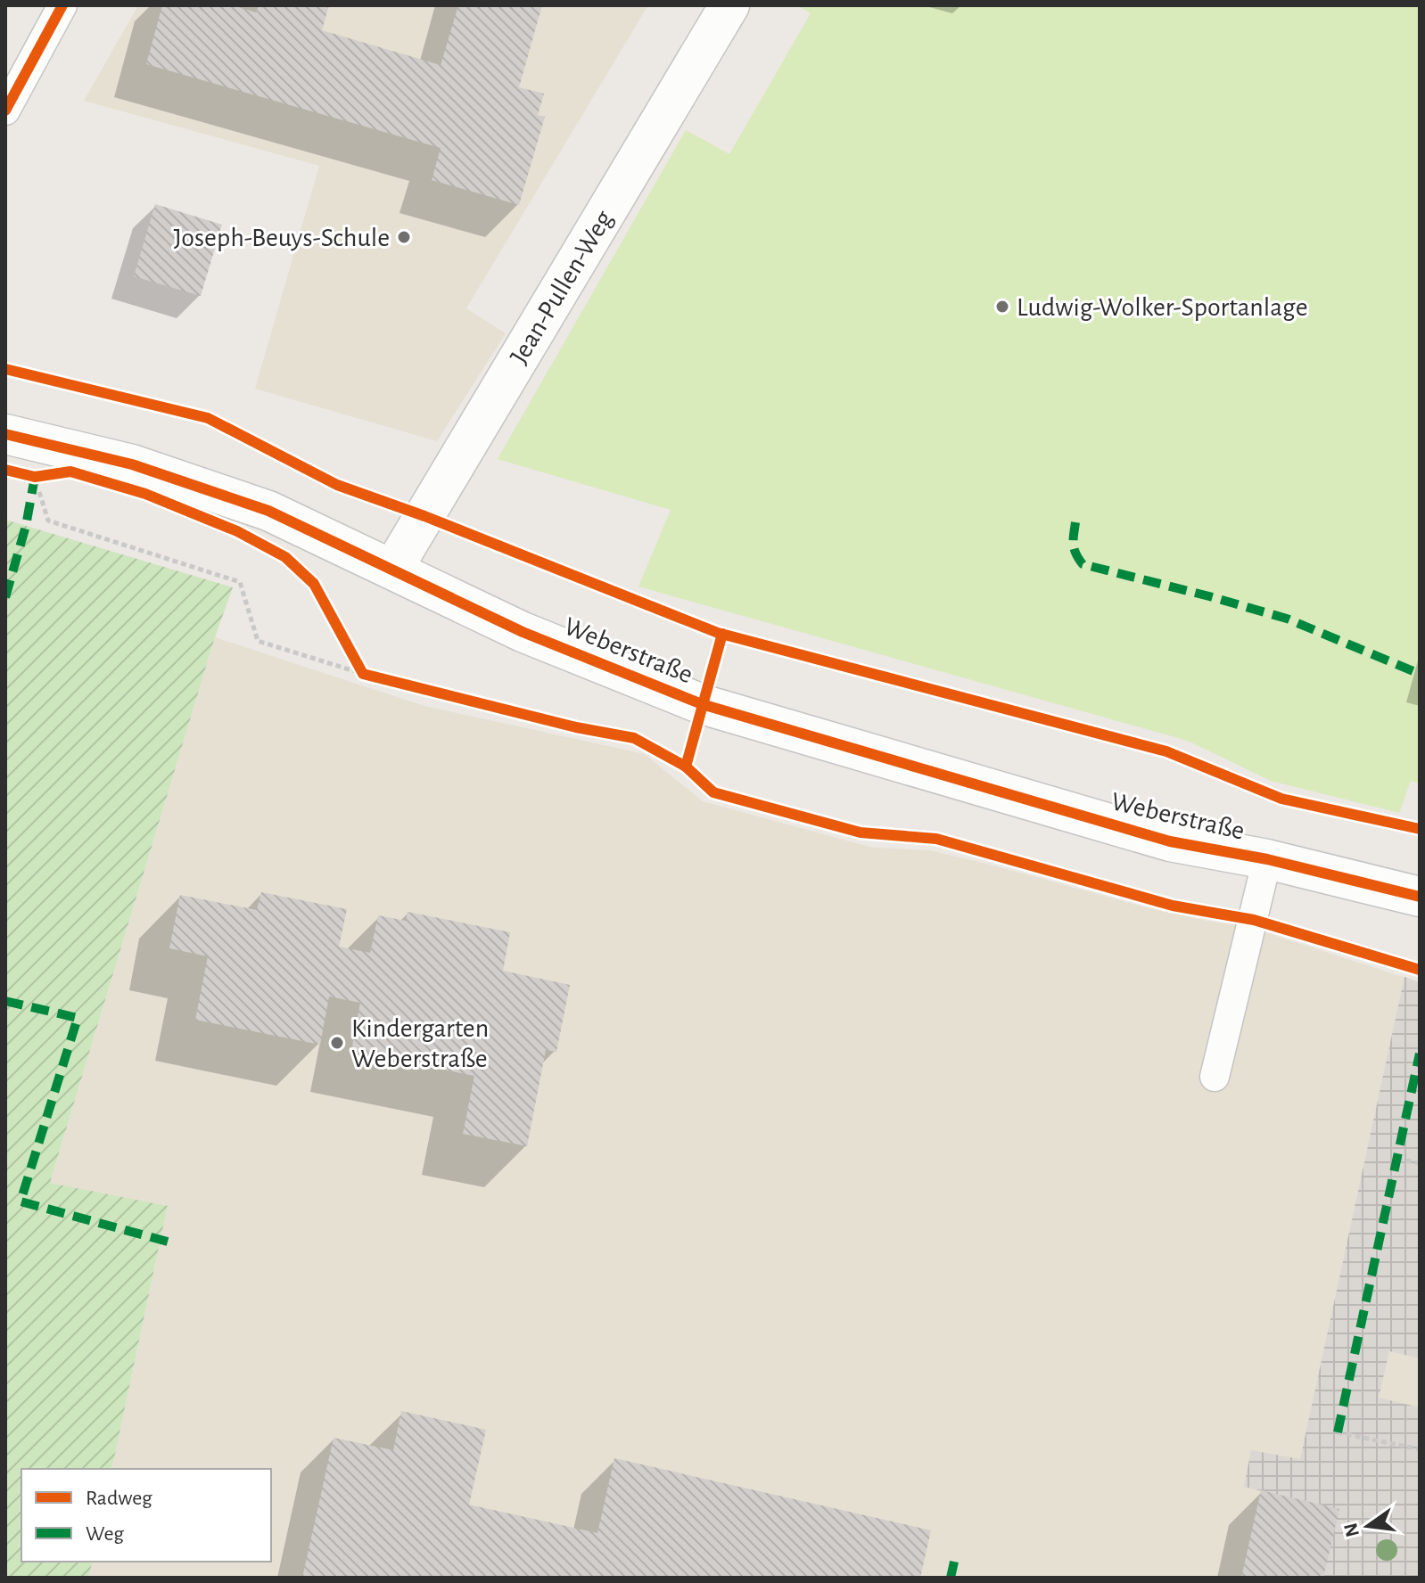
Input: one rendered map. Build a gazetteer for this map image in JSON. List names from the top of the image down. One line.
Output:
{"streets":{"main road":["Jean-Pullen-Weg","Weberstraße"]},"crossings":[["Jean-Pullen-Weg","Weberstraße"]],"places":["Joseph-Beuys-Schule","Ludwig-Wolker-Sportanlage","Kindergarten Weberstraße"],"legend":["Radweg","Weg"],"north":"left"}
